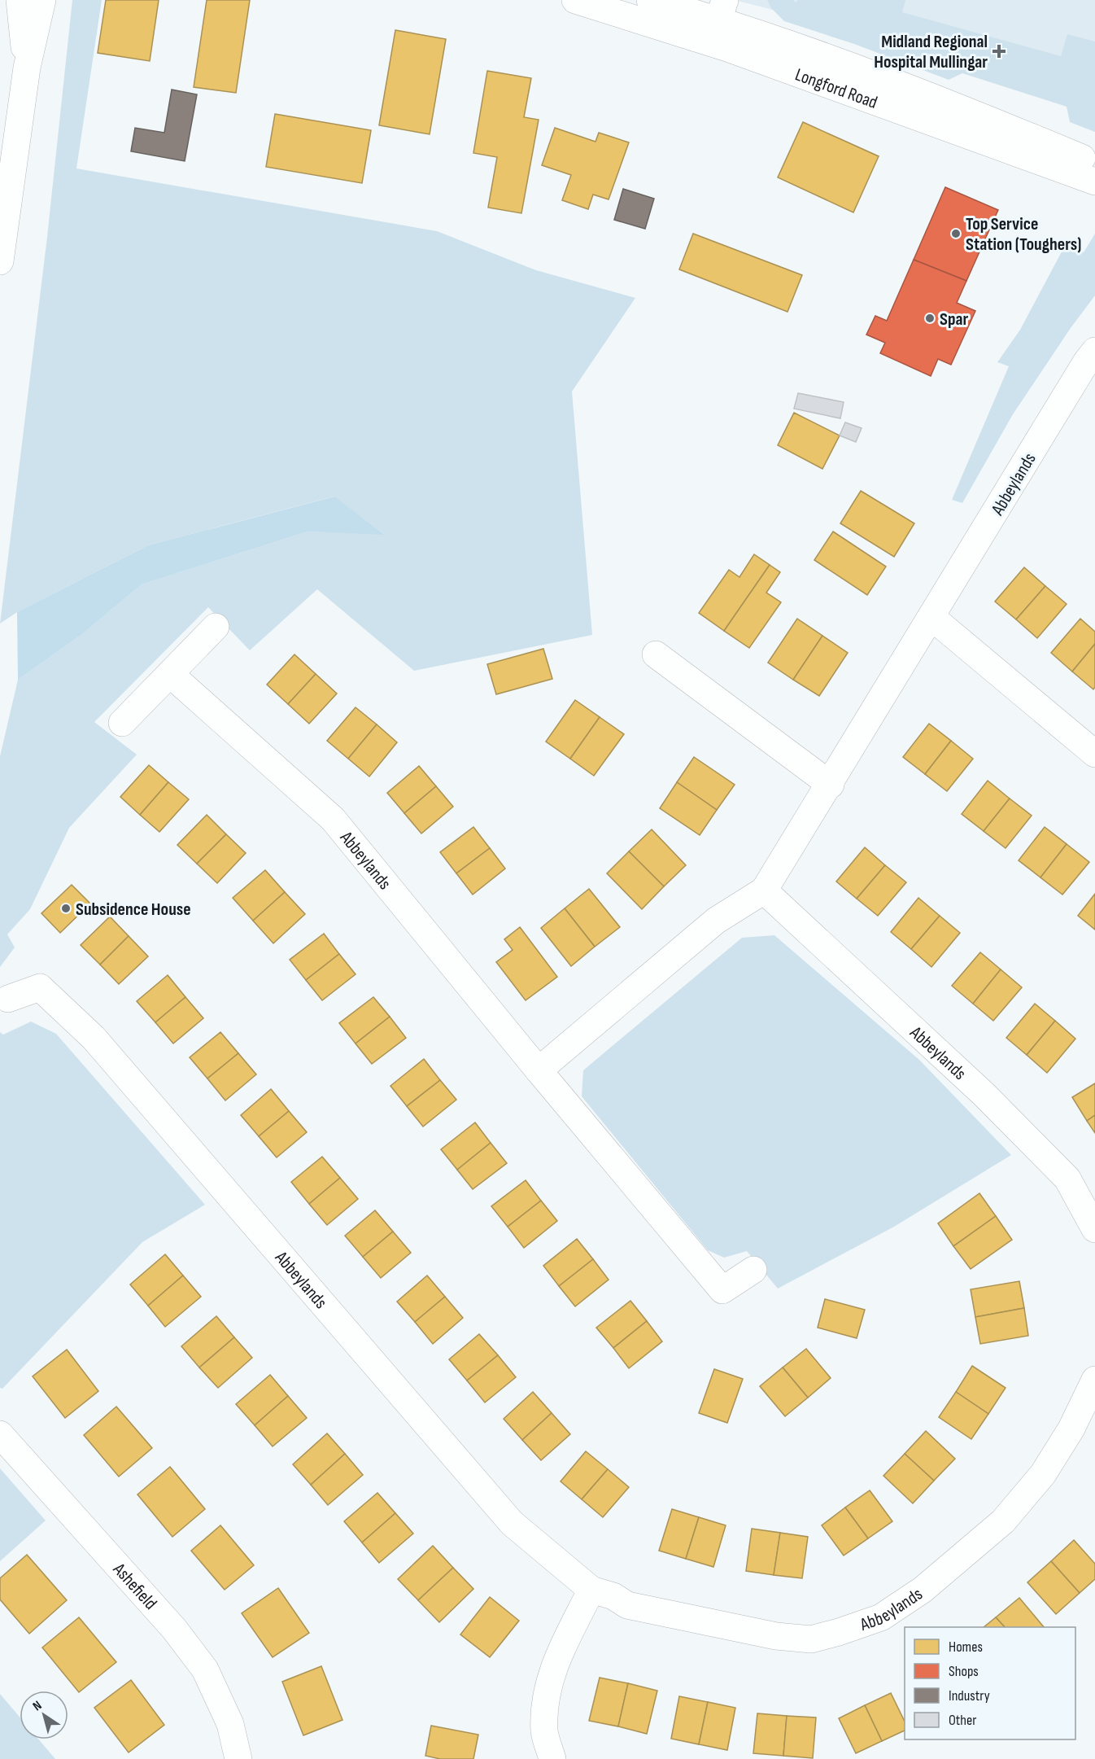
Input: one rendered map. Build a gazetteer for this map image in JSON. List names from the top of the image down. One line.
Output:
{"streets":{"street":["Longford Road","Abbeylands","Ashefield"]},"places":{"health":["Midland Regional Hospital Mullingar"],"other":["Top Service Station (Toughers)","Spar","Subsidence House"]},"legend":["Homes","Shops","Industry","Other"],"north":"top left"}
